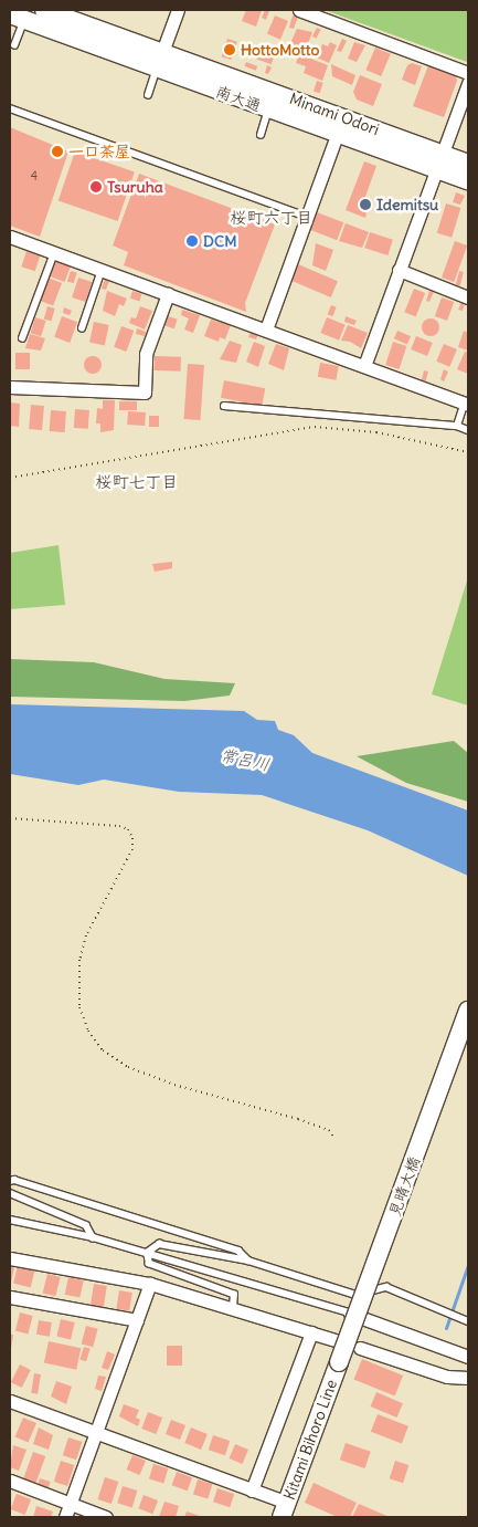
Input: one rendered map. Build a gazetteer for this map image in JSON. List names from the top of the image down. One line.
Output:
{"streets":{"street":["南大通","Minami Odori","見晴大橋","Kitami Bihoro Line"]},"crossings":[["南大通","Minami Odori"],["見晴大橋","Kitami Bihoro Line"]],"districts":["桜町六丁目","桜町七丁目"],"water":["常呂川"],"places":["HottoMotto","一口茶屋","Tsuruha","Idemitsu","DCM"],"house_numbers":["4"]}
